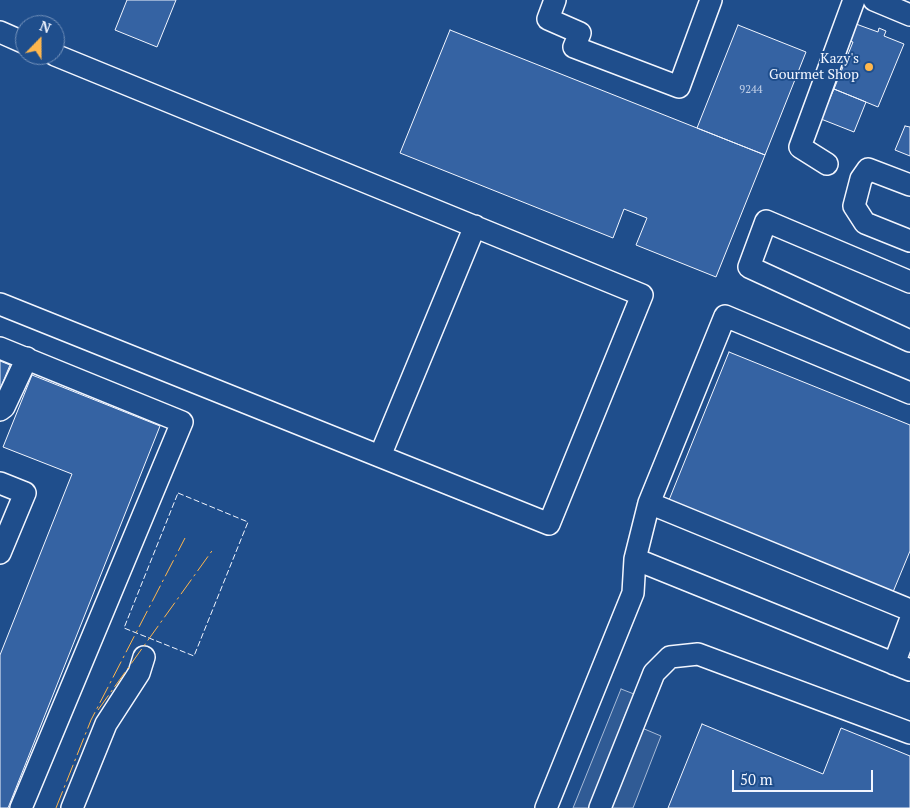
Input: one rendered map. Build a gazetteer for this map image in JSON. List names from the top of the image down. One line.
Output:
{"places":["Kazy's Gourmet Shop"],"house_numbers":["9244"],"scale_bar":"50 m","north":"top"}
